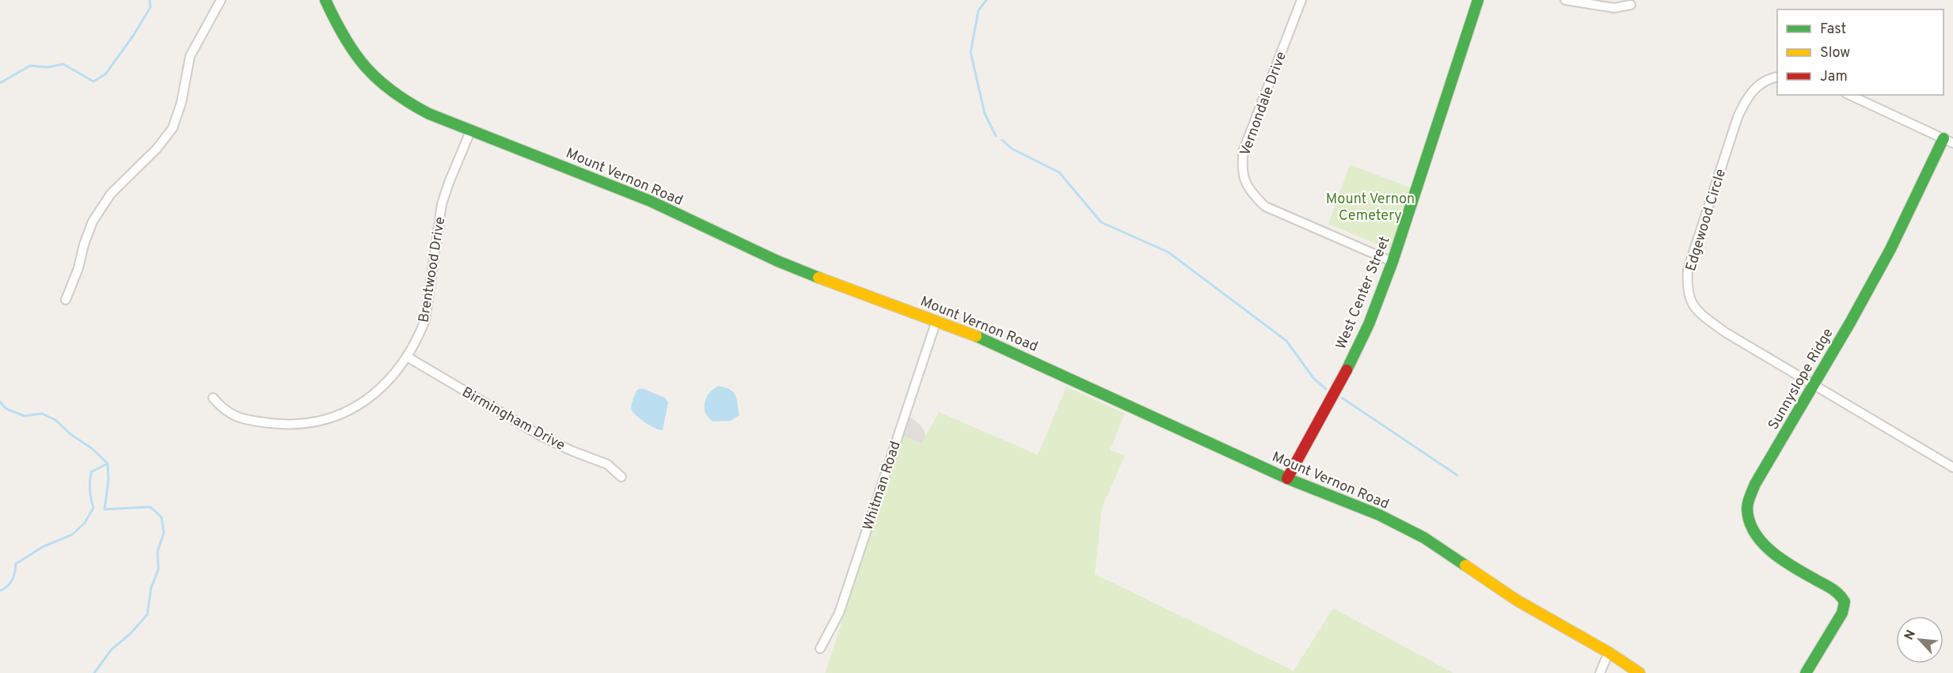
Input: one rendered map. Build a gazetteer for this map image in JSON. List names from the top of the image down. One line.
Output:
{"streets":{"main road":["Mount Vernon Road","West Center Street","Sunnyslope Ridge"],"street":["Vernondale Drive","Edgewood Circle","Brentwood Drive","Birmingham Drive","Whitman Road"]},"crossings":[["Vernondale Drive","West Center Street"],["Mount Vernon Road","Brentwood Drive"],["Mount Vernon Road","West Center Street"],["Mount Vernon Road","Whitman Road"],["Edgewood Circle","Sunnyslope Ridge"],["Brentwood Drive","Birmingham Drive"]],"parks":["Mount Vernon Cemetery"],"legend":["Fast","Slow","Jam"],"north":"top left"}
